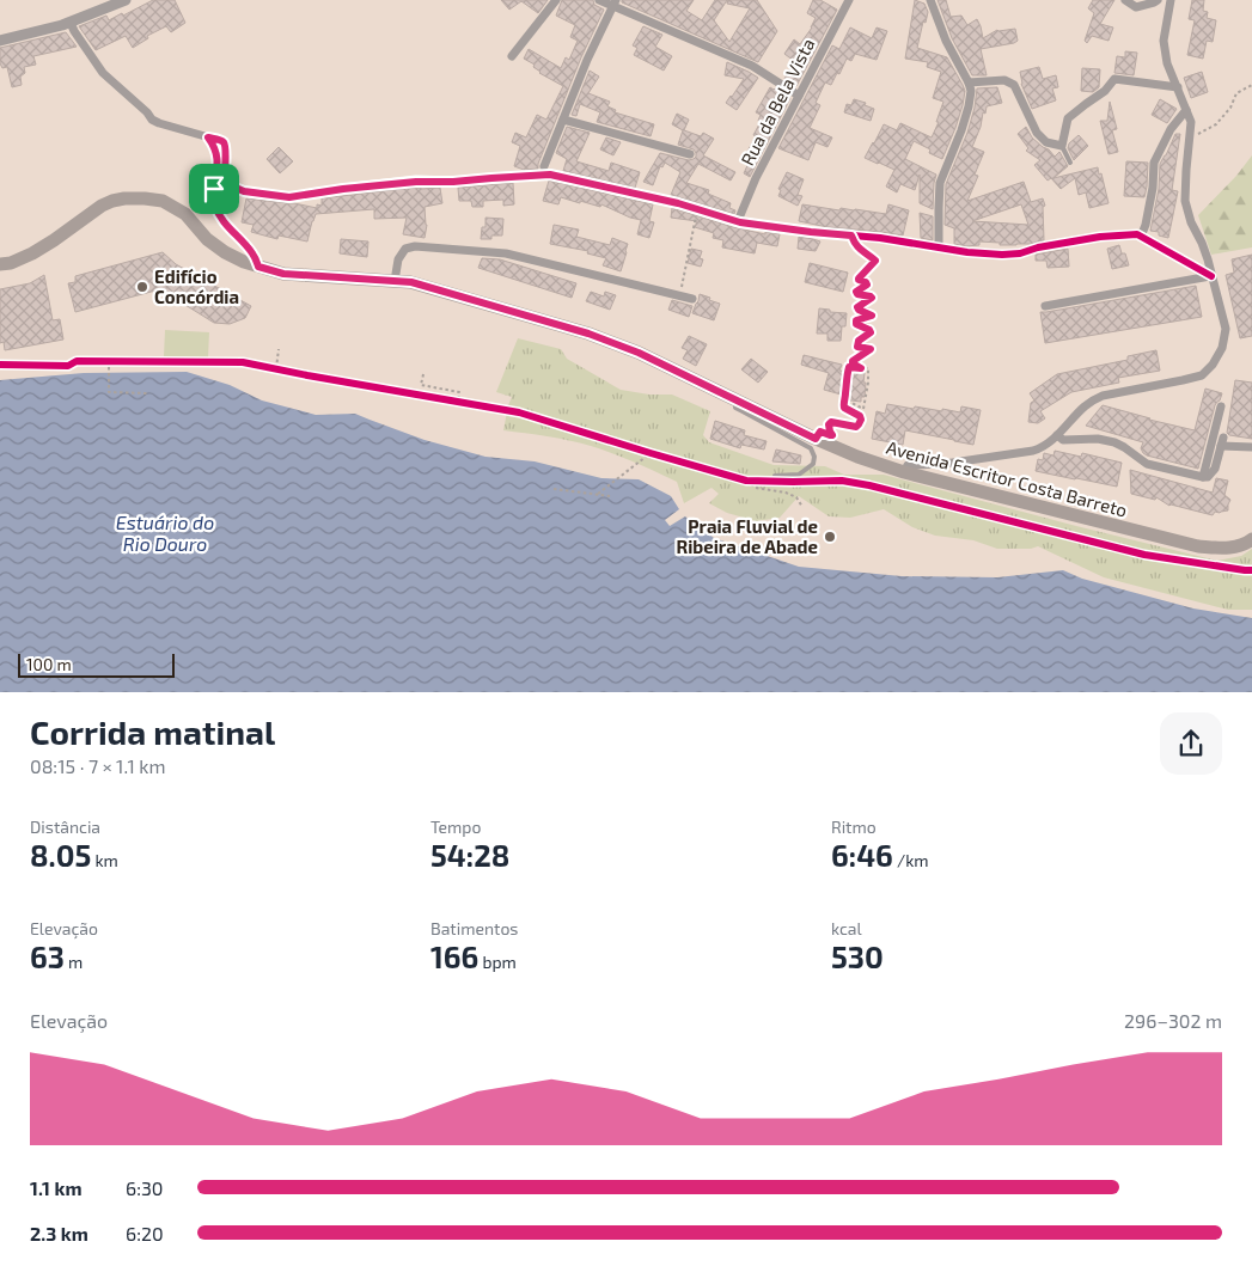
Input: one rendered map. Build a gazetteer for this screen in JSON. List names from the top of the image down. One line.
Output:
{"streets":{"main road":["Avenida Escritor Costa Barreto"],"street":["Rua da Bela Vista"]},"water":["Estuário do Rio Douro"],"places":["Edifício Concórdia","Praia Fluvial de Ribeira de Abade"],"scale_bar":"100 m","page":{"scale":"100 m","heading":["Corrida matinal","08:15 · 7 × 1.1 km"],"stats":[["Distância","8.05 km"],["Tempo","54:28"],["Ritmo","6:46 /km"],["Elevação","63 m"],["Batimentos","166 bpm"],["kcal","530"]],"chart":["Elevação","296–302 m"],"list":[{"name":"1.1 km","note":"6:30"},{"name":"2.3 km","note":"6:20"}]}}
